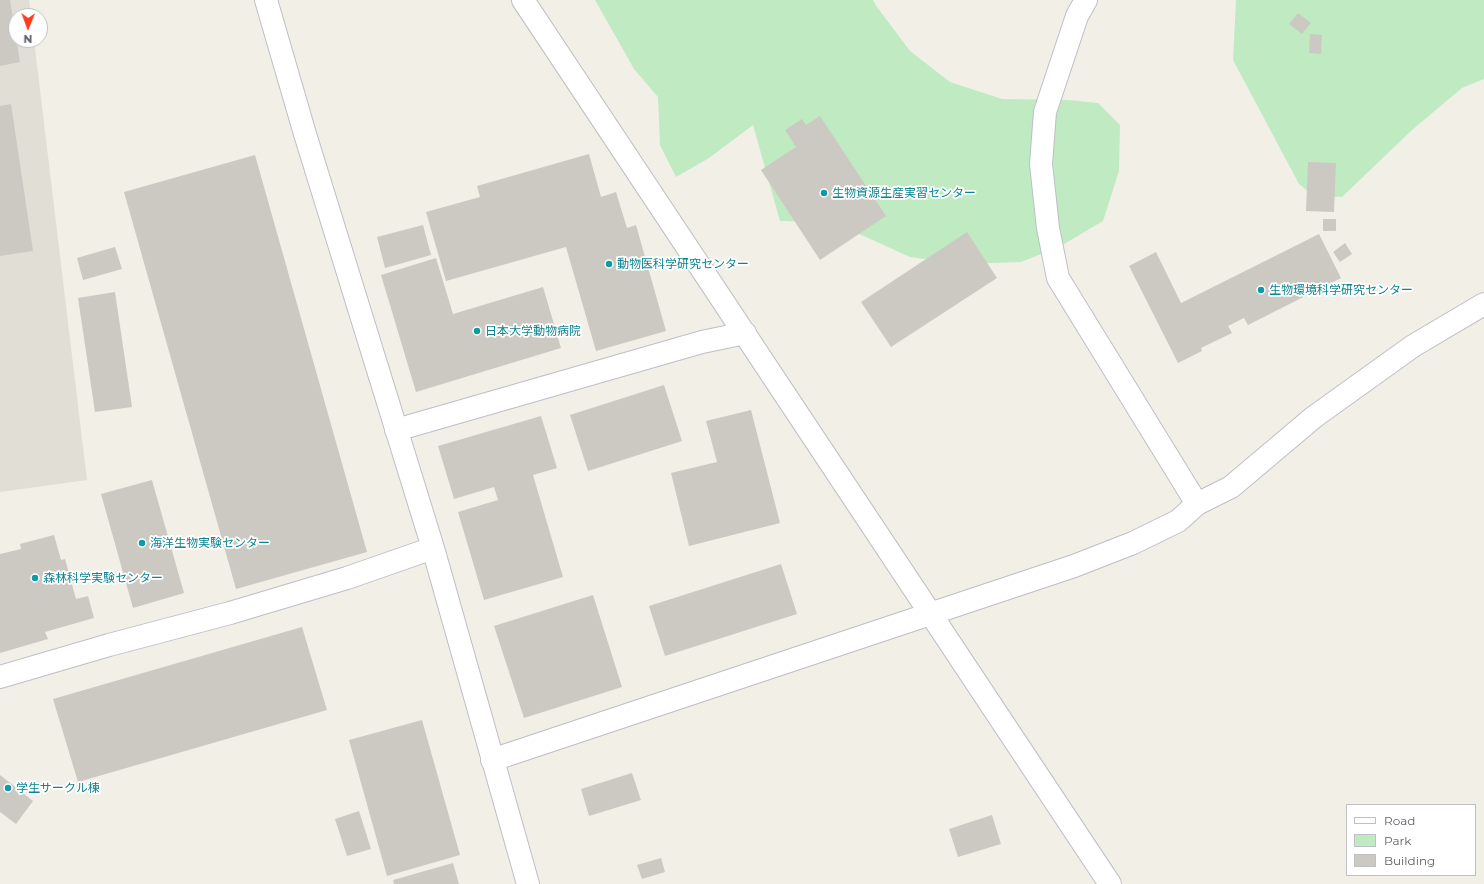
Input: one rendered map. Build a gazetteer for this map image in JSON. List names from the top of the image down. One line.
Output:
{"places":["生物資源生産実習センター","動物医科学研究センター","生物環境科学研究センター","日本大学動物病院","海洋生物実験センター","森林科学実験センター","学生サークル棟"],"legend":["Road","Park","Building"],"north":"bottom"}
